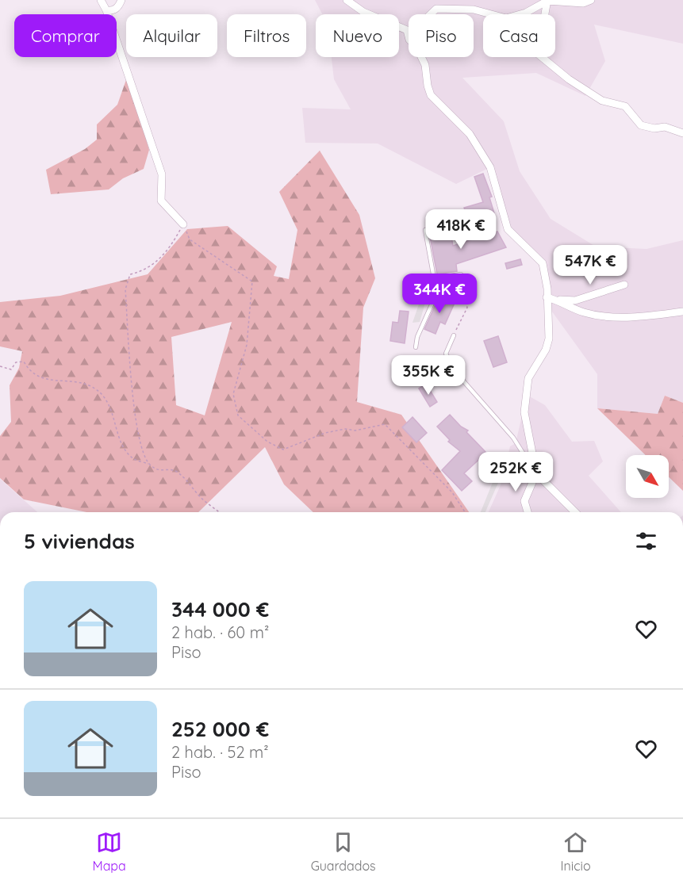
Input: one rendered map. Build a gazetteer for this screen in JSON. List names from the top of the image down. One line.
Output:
{"north":"bottom right","page":{"chip":["Comprar","Alquilar","Filtros","Nuevo","Piso","Casa"],"price":["418K €","547K €","344K €","355K €","252K €"],"heading":"5 viviendas","list":[{"name":"344 000 €","note":"2 hab. · 60 m² · Piso"},{"name":"252 000 €","note":"2 hab. · 52 m² · Piso"}],"tabs":["Mapa","Guardados","Inicio"]}}
